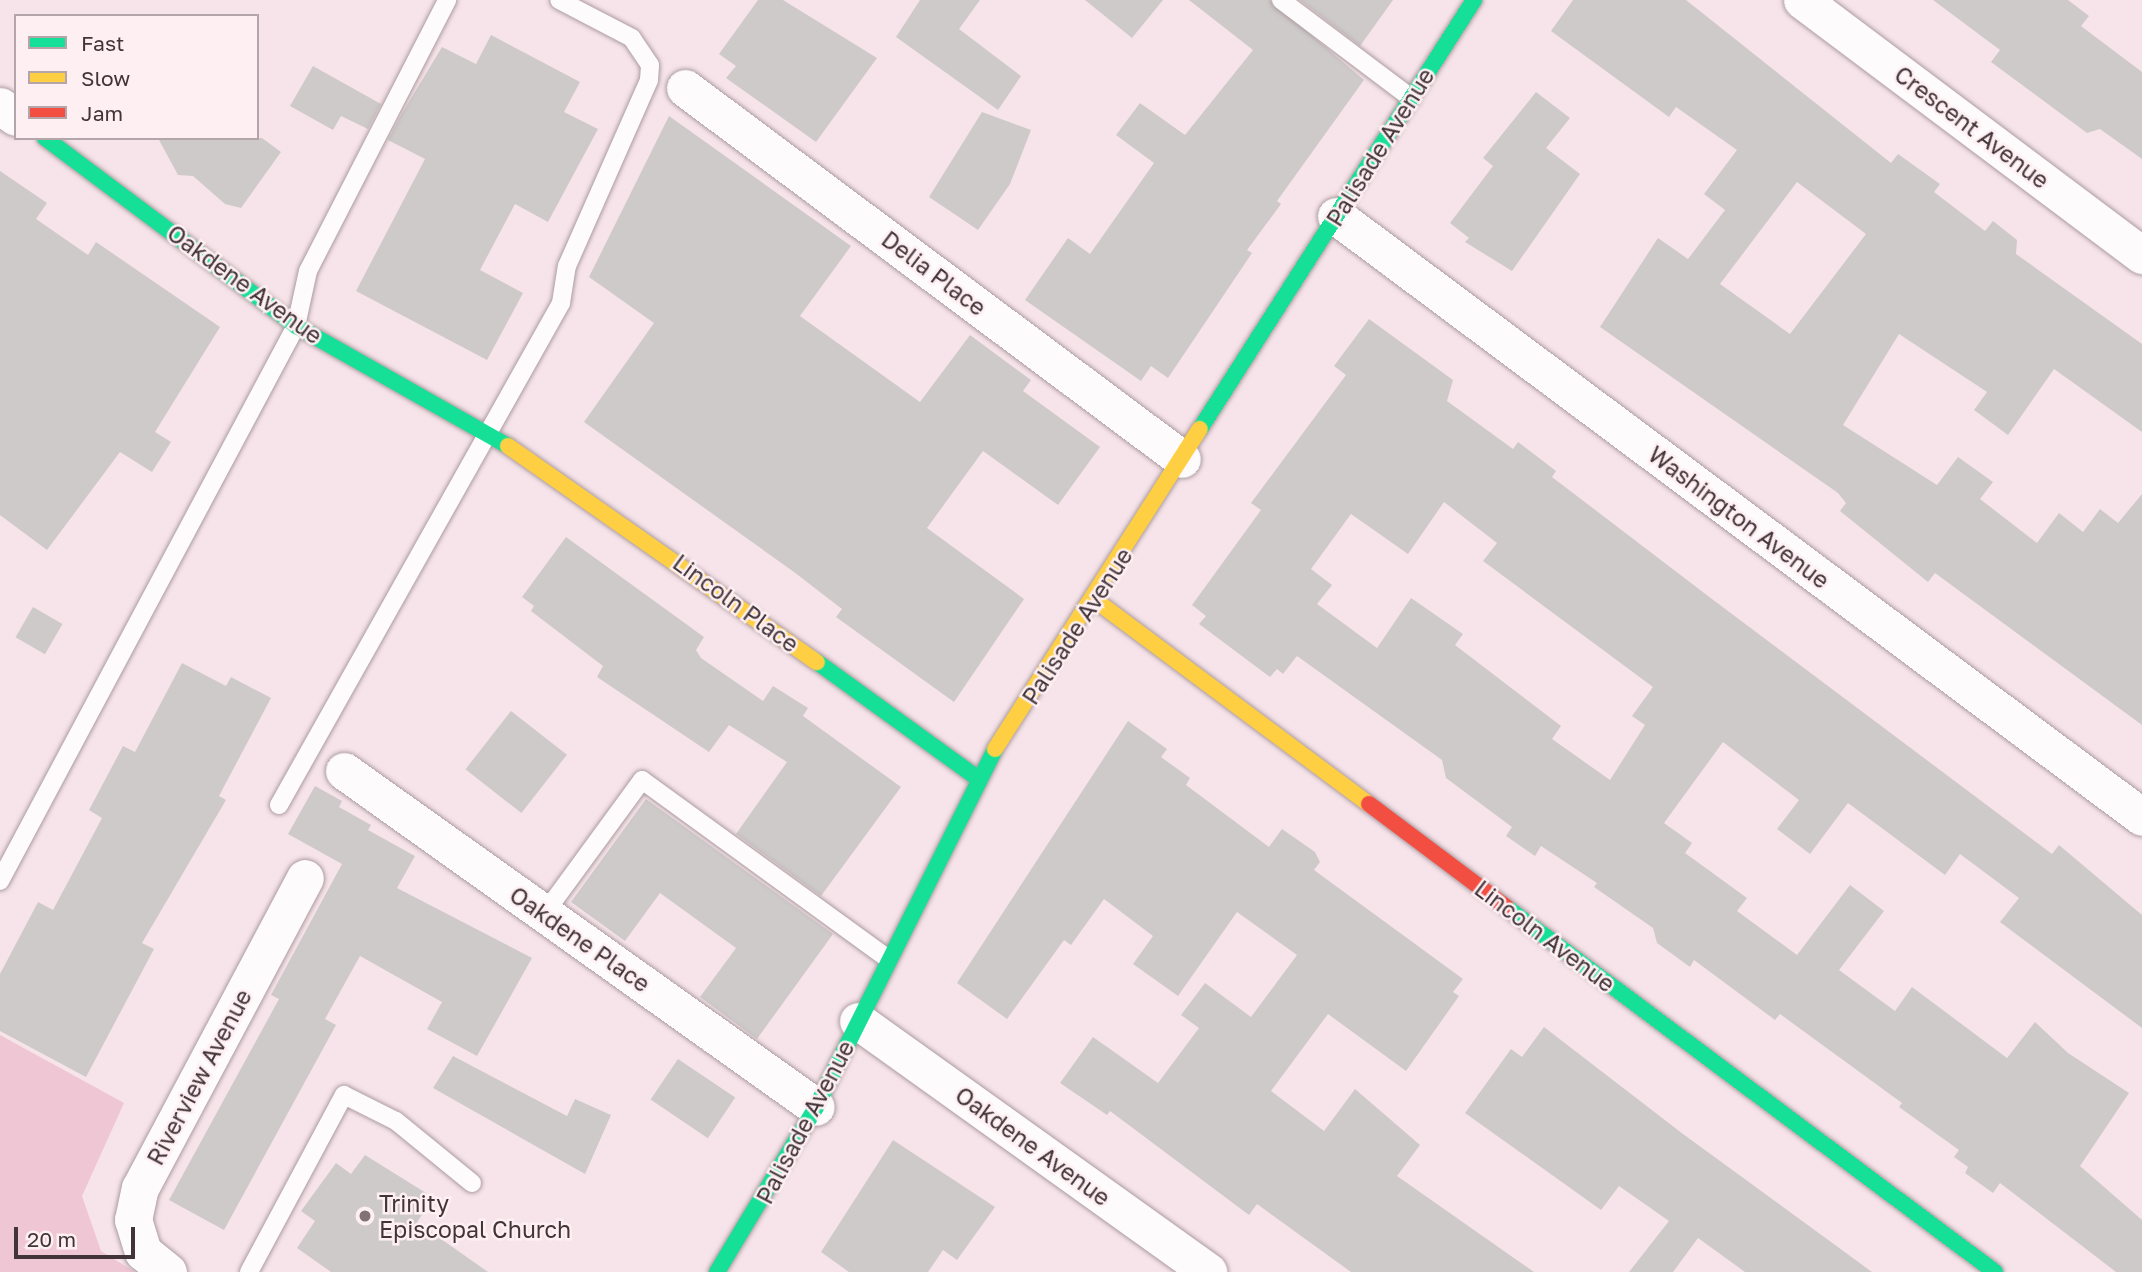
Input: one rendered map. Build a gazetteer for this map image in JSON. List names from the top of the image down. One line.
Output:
{"streets":{"street":["Crescent Avenue","Palisade Avenue","Delia Place","Oakdene Avenue","Washington Avenue","Lincoln Place","Lincoln Avenue","Oakdene Place","Riverview Avenue"]},"crossings":[["Palisade Avenue","Delia Place"],["Palisade Avenue","Oakdene Avenue"],["Palisade Avenue","Washington Avenue"],["Palisade Avenue","Lincoln Place"],["Palisade Avenue","Lincoln Avenue"],["Palisade Avenue","Oakdene Place"],["Oakdene Avenue","Lincoln Place"]],"places":["Trinity Episcopal Church"],"legend":["Fast","Slow","Jam"],"scale_bar":"20 m"}
